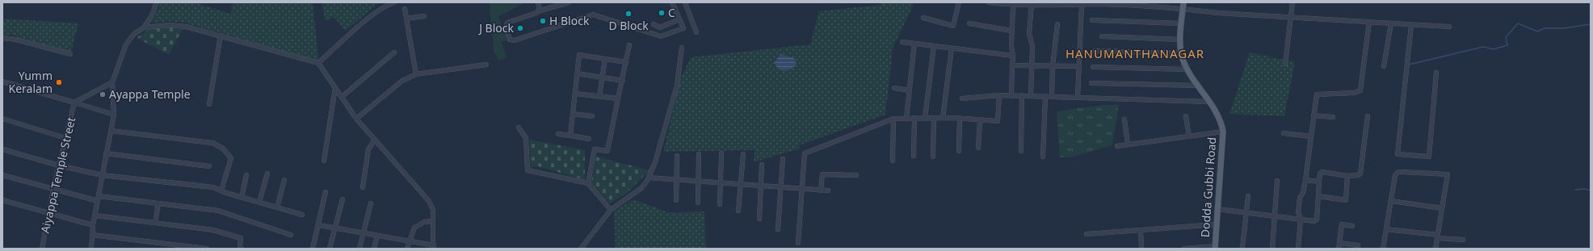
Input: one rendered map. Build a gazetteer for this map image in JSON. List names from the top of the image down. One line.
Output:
{"streets":{"main road":["Dodda Gubbi Road"],"street":["Aiyappa Temple Street"]},"districts":["HANUMANTHANAGAR"],"places":["C","D Block","H Block","J Block","Yumm Keralam","Ayappa Temple"]}
